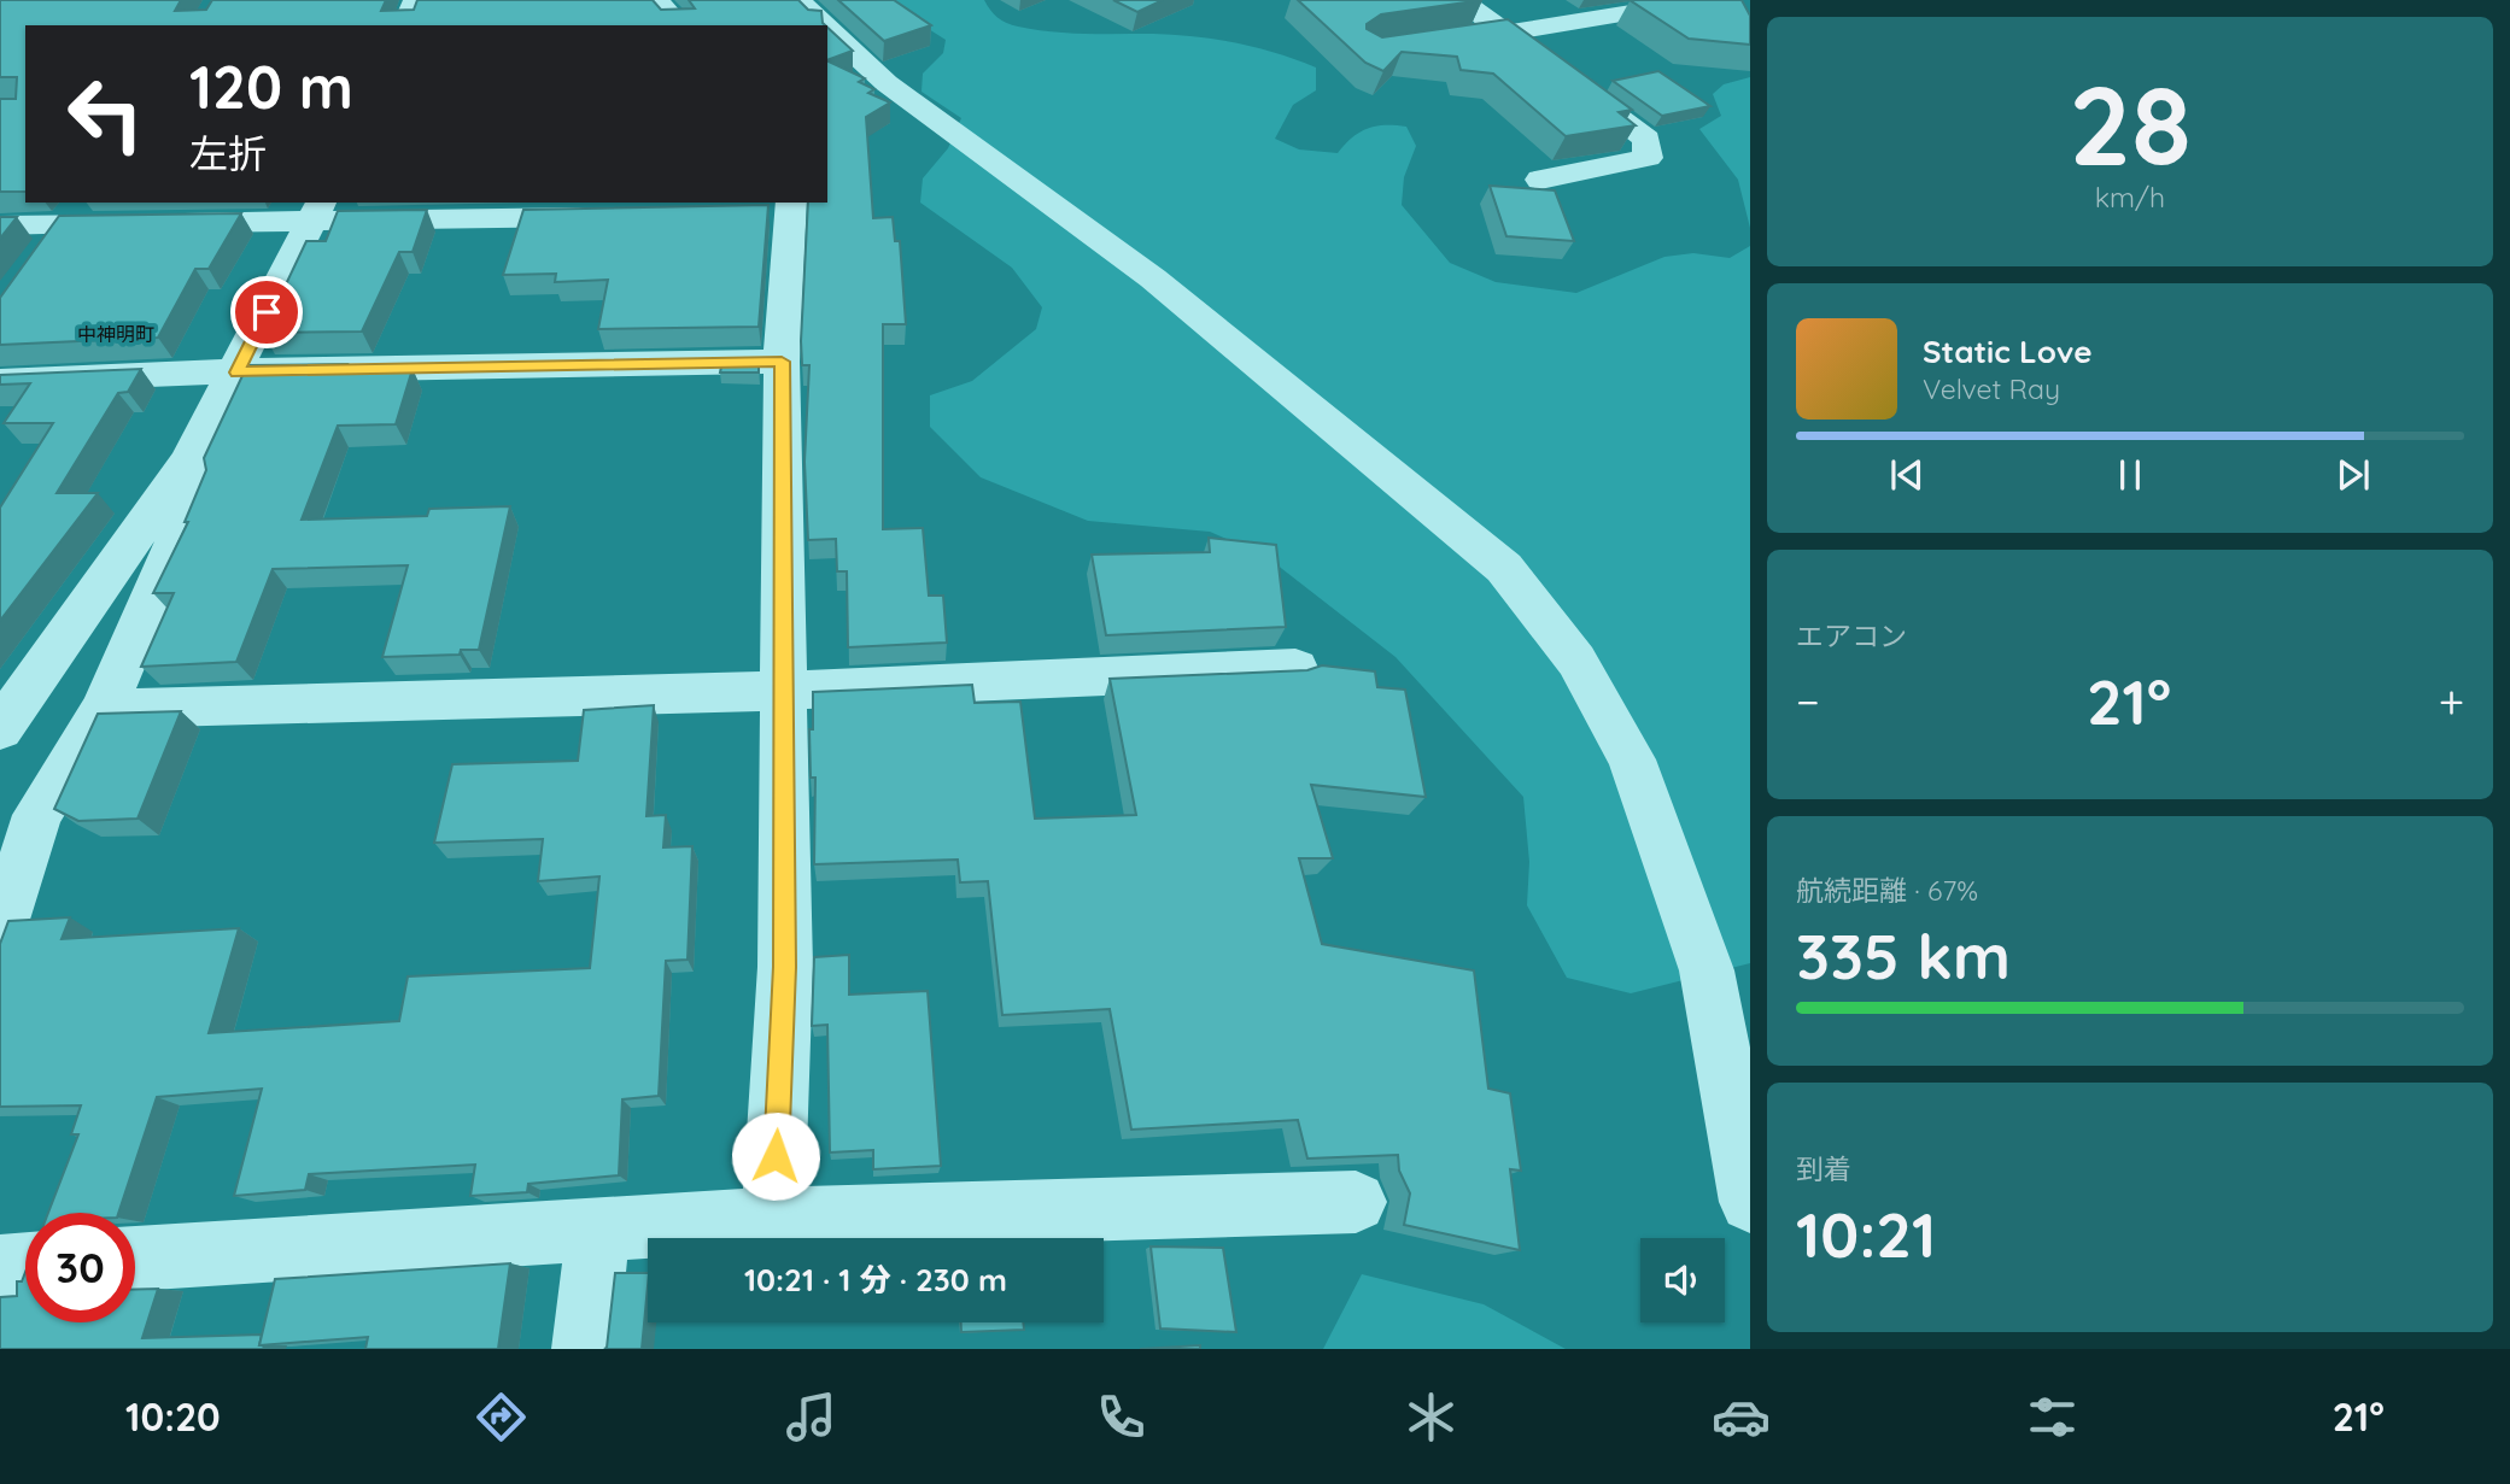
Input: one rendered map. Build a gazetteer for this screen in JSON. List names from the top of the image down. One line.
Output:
{"districts":["中神明町"],"page":{"tile":[["28","km/h"],"エアコン",["航続距離 · 67%","335 km"],["到着","10:21"]],"turn":["120 m","左折"],"song":["Static Love","Velvet Ray"],"heat":["−","21°","+"],"limit":"30","trip":"10:21 · 1 分 · 230 m","tabs":["10:20","21°"]}}
